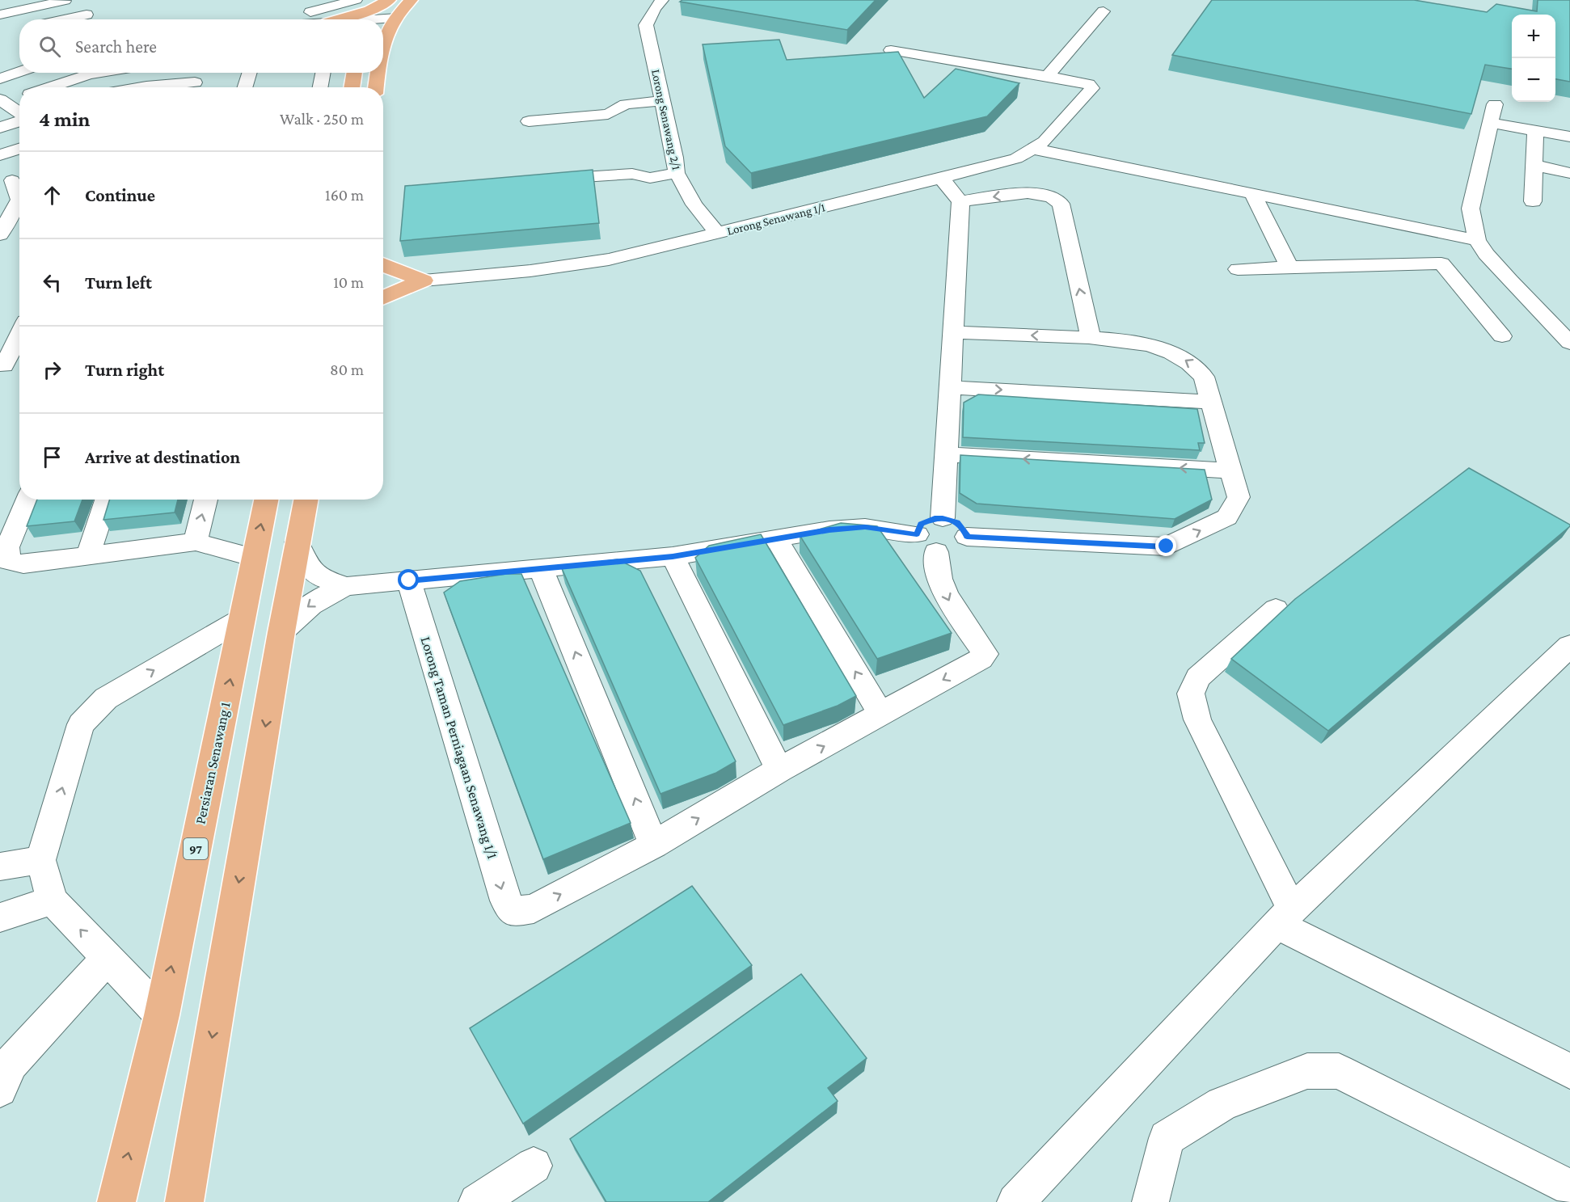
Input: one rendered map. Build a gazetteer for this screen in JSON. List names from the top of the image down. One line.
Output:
{"streets":{"main road":["Persiaran Senawang 1","97"],"street":["Lorong Senawang 2/1","Lorong Senawang 1/1","Lorong Taman Perniagaan Senawang 1/1"]},"crossings":[["Lorong Senawang 2/1","Lorong Senawang 1/1"]],"page":{"map_buttons":["+","−"],"search":"Search here","heading":["4 min","Walk · 250 m"],"list":[["Continue","160 m"],["Turn left","10 m"],["Turn right","80 m"],"Arrive at destination"]}}
